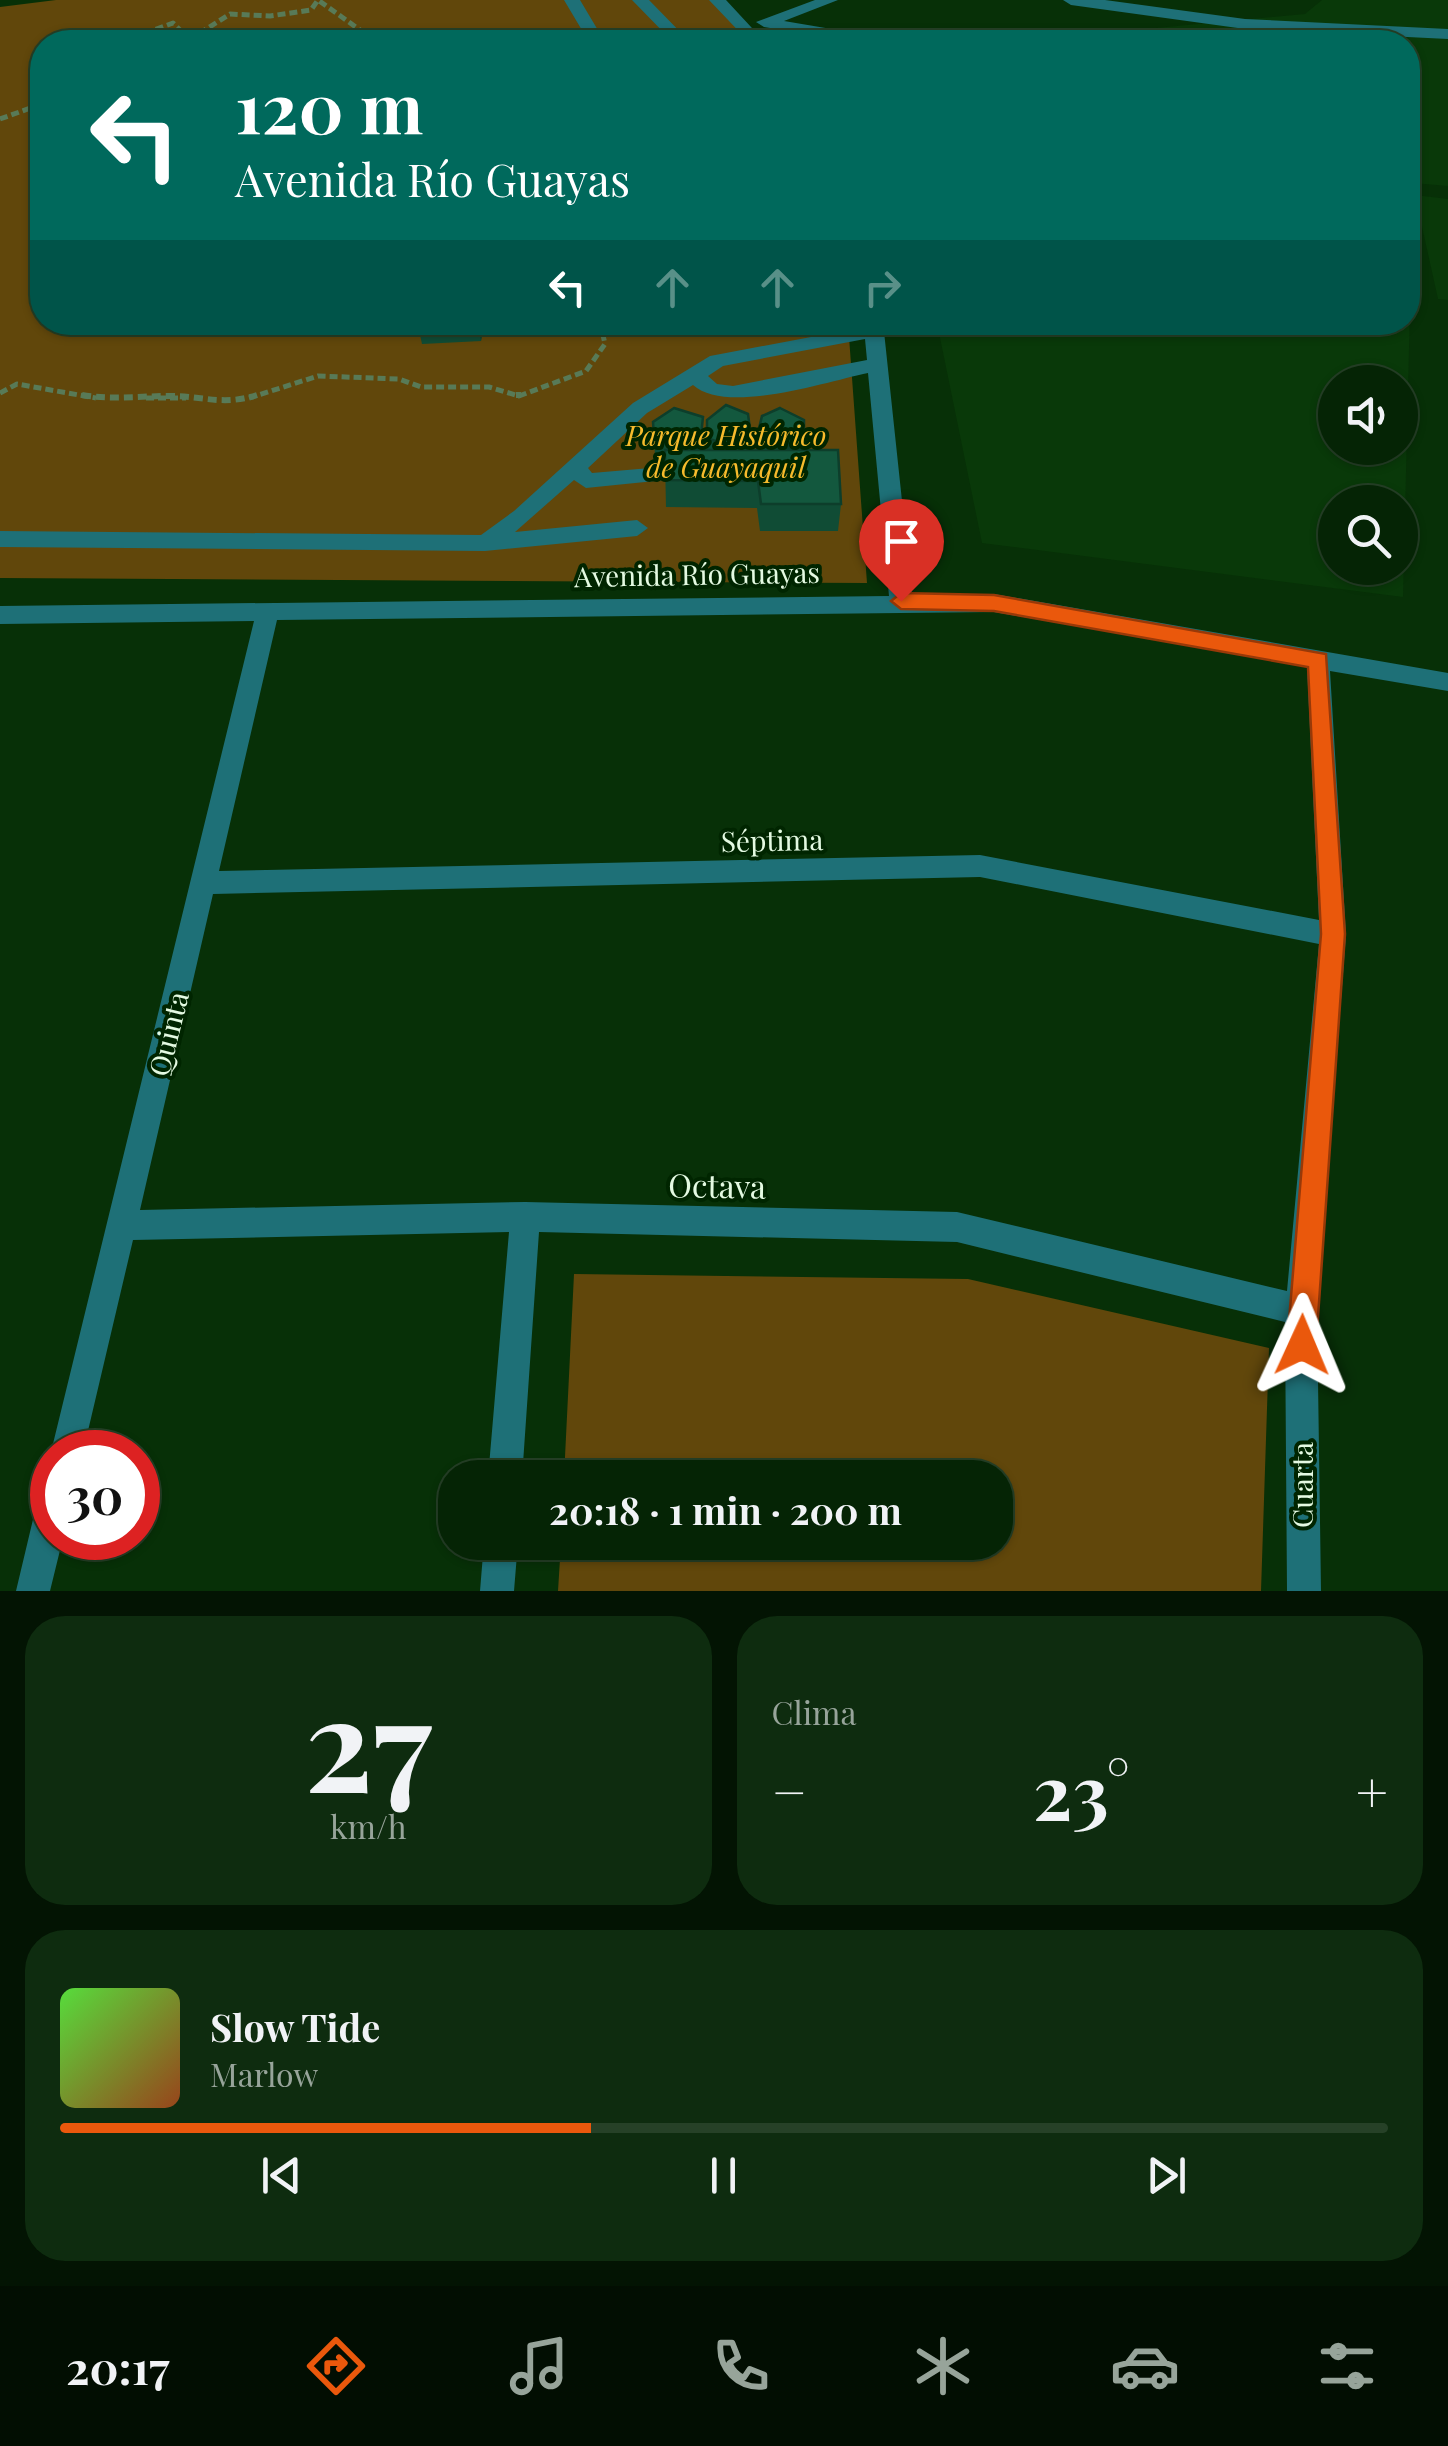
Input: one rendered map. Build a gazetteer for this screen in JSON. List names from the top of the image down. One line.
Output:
{"streets":{"street":["Avenida Río Guayas","Séptima","Quinta","Octava","Cuarta"]},"crossings":[["Avenida Río Guayas","Quinta"],["Avenida Río Guayas","Cuarta"],["Séptima","Quinta"],["Séptima","Cuarta"],["Quinta","Octava"],["Octava","Cuarta"]],"parks":["Parque Histórico de Guayaquil"],"page":{"turn":["120 m","Avenida Río Guayas"],"limit":"30","trip":"20:18 · 1 min · 200 m","tile":[["27","km/h"],"Clima"],"heat":["−","23°","+"],"song":["Slow Tide","Marlow"],"tabs":"20:17"}}
